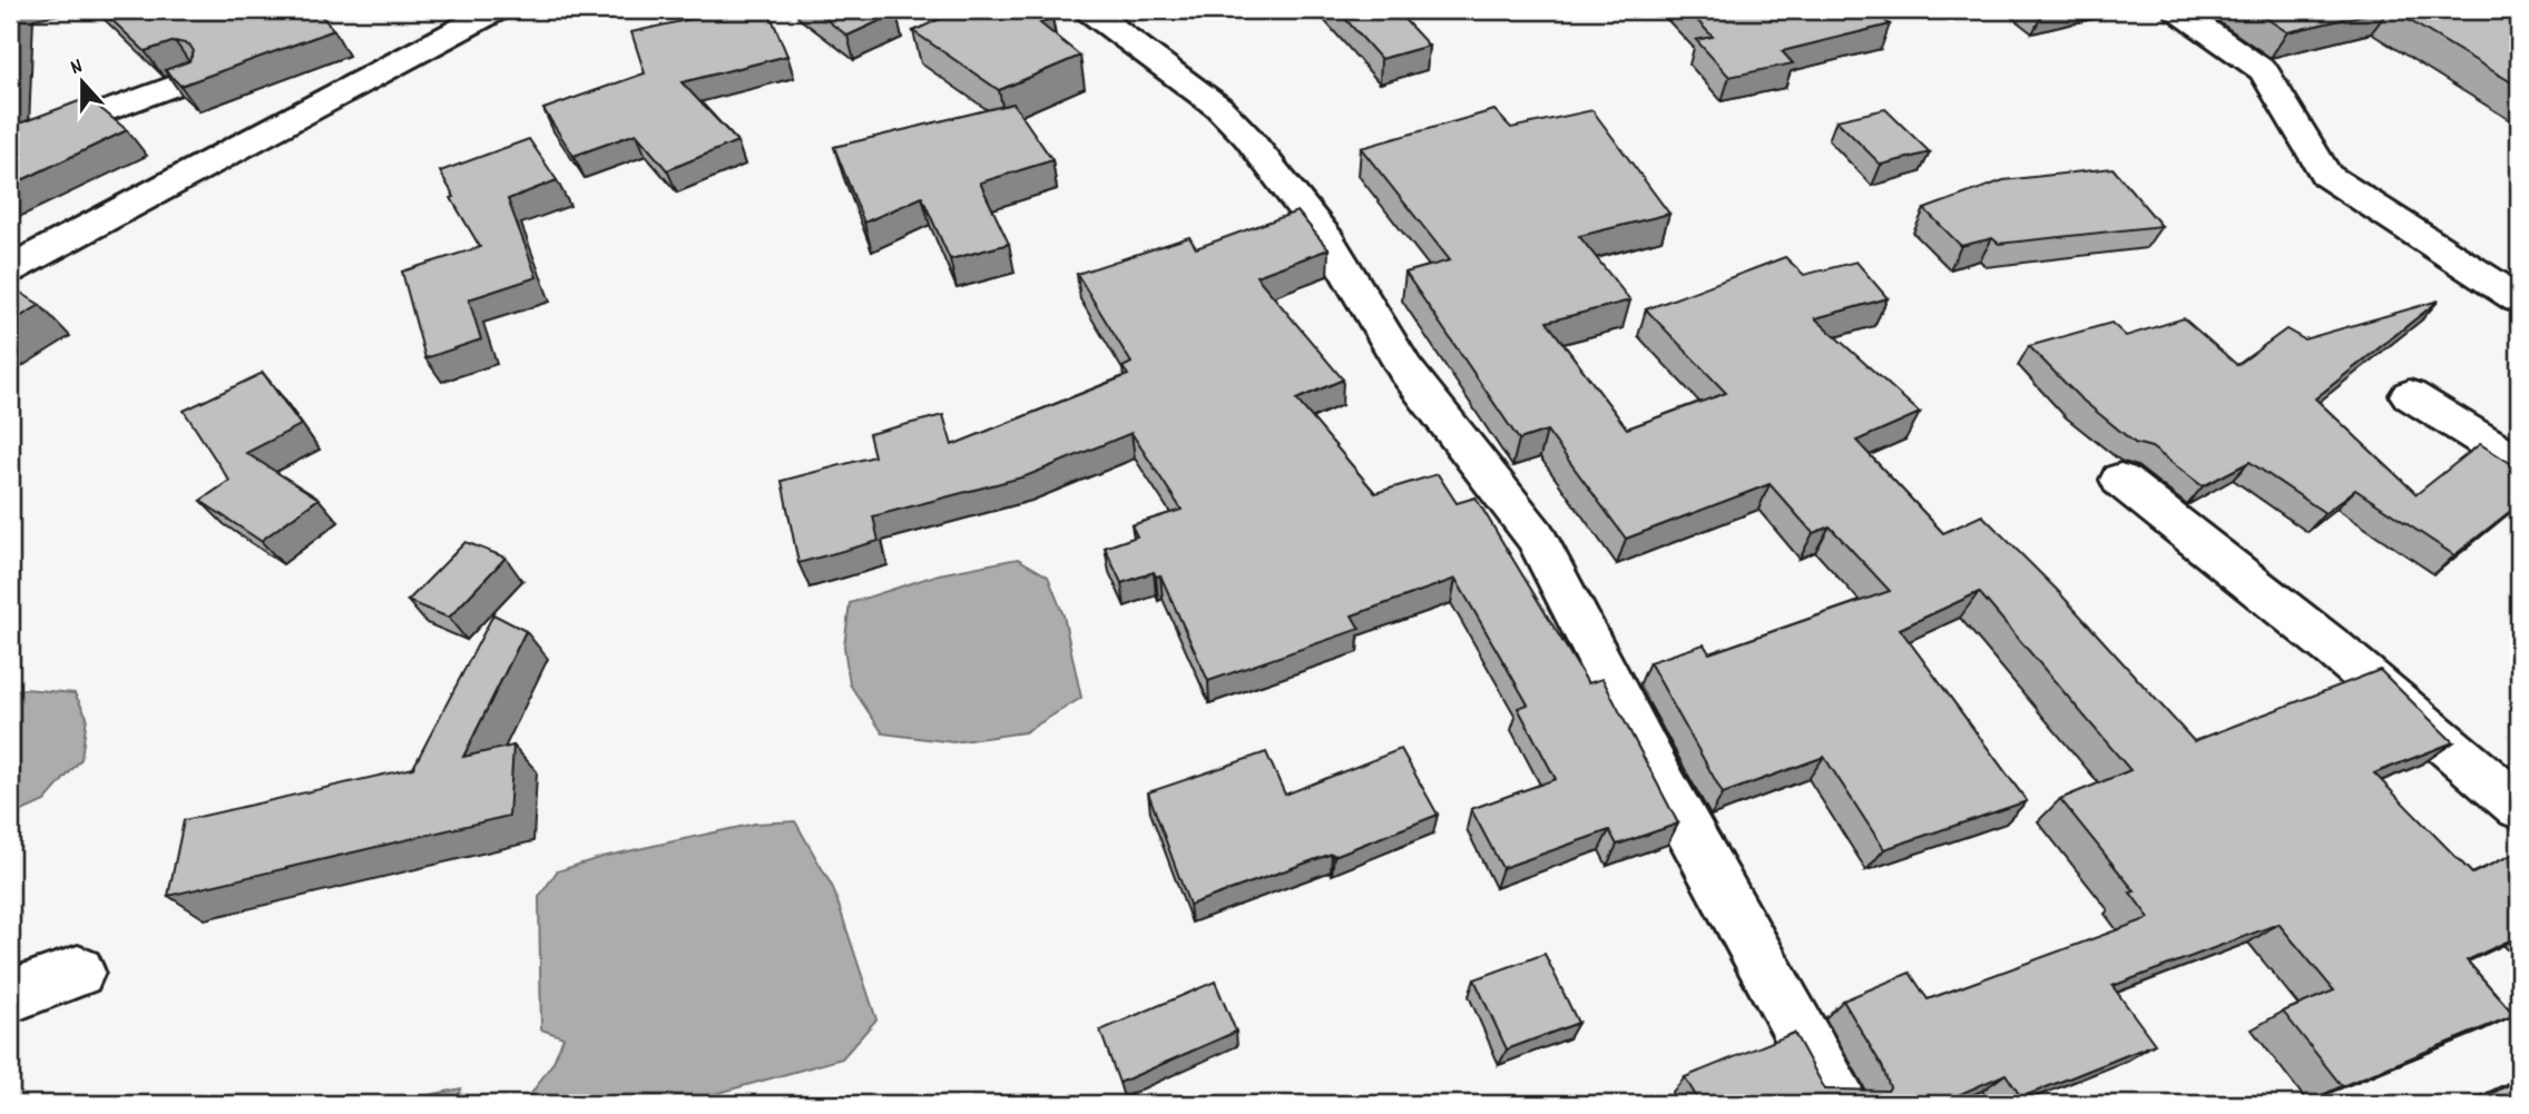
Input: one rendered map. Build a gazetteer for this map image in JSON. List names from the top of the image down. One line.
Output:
{"north":"top"}
